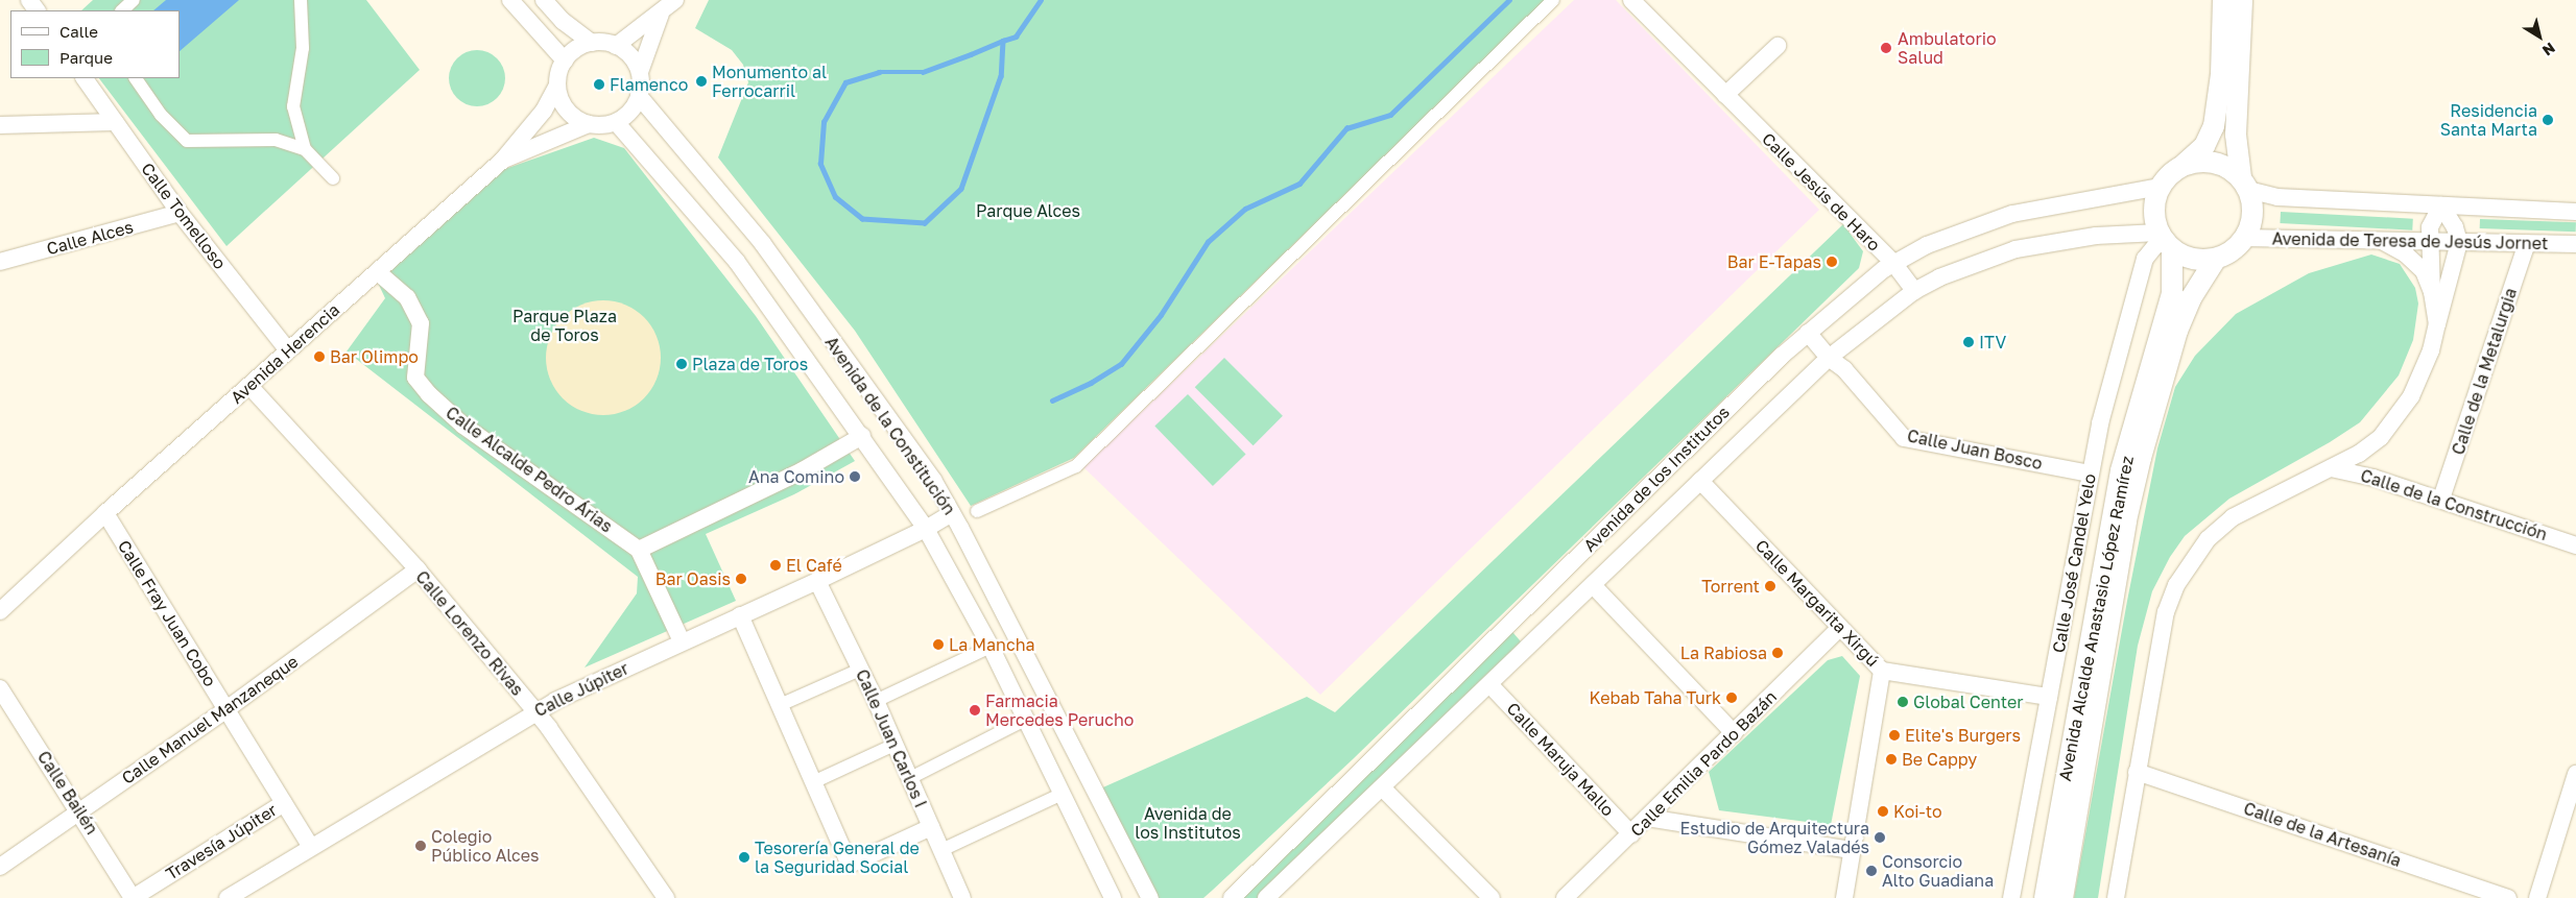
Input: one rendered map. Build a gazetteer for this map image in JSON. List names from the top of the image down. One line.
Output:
{"streets":{"street":["Calle Jesús de Haro","Calle Tomelloso","Calle Alces","Avenida de Teresa de Jesús Jornet","Avenida Herencia","Calle de la Metalurgia","Avenida de la Constitución","Calle Juan Bosco","Calle Alcalde Pedro Árias","Avenida de los Institutos","Calle de la Construcción","Calle José Candel Yelo","Calle Margarita Xirgú","Calle Fray Juan Cobo","Avenida Alcalde Anastasio López Ramírez","Calle Lorenzo Rivas","Calle Júpiter","Calle Manuel Manzaneque","Calle Juan Carlos I","Calle Maruja Mallo","Calle Emilia Pardo Bazán","Calle Bailén","Calle de la Artesanía","Travesía Júpiter"]},"crossings":[["Calle Jesús de Haro","Avenida de los Institutos"],["Calle Tomelloso","Calle Alces"],["Calle Tomelloso","Avenida Herencia"],["Avenida de Teresa de Jesús Jornet","Calle de la Metalurgia"],["Avenida de Teresa de Jesús Jornet","Avenida de los Institutos"],["Avenida de Teresa de Jesús Jornet","Calle José Candel Yelo"],["Avenida de Teresa de Jesús Jornet","Avenida Alcalde Anastasio López Ramírez"],["Avenida Herencia","Avenida de la Constitución"],["Avenida Herencia","Calle Alcalde Pedro Árias"],["Avenida Herencia","Calle Fray Juan Cobo"],["Avenida Herencia","Calle Lorenzo Rivas"],["Calle de la Metalurgia","Calle de la Construcción"],["Avenida de la Constitución","Calle Júpiter"],["Calle Juan Bosco","Avenida de los Institutos"],["Calle Juan Bosco","Calle José Candel Yelo"],["Calle Alcalde Pedro Árias","Calle Júpiter"],["Avenida de los Institutos","Calle José Candel Yelo"],["Avenida de los Institutos","Calle Margarita Xirgú"],["Avenida de los Institutos","Avenida Alcalde Anastasio López Ramírez"],["Avenida de los Institutos","Calle Maruja Mallo"],["Calle José Candel Yelo","Calle Margarita Xirgú"],["Calle José Candel Yelo","Avenida Alcalde Anastasio López Ramírez"],["Calle Margarita Xirgú","Calle Emilia Pardo Bazán"],["Calle Fray Juan Cobo","Calle Júpiter"],["Calle Fray Juan Cobo","Calle Manuel Manzaneque"],["Calle Fray Juan Cobo","Travesía Júpiter"],["Calle Lorenzo Rivas","Calle Júpiter"],["Calle Lorenzo Rivas","Calle Manuel Manzaneque"],["Calle Júpiter","Calle Juan Carlos I"],["Calle Manuel Manzaneque","Calle Bailén"],["Calle Maruja Mallo","Calle Emilia Pardo Bazán"],["Calle Bailén","Travesía Júpiter"]],"parks":["Parque Alces","Parque Plaza de Toros","Avenida de los Institutos"],"places":["Ambulatorio Salud","Monumento al Ferrocarril","Flamenco","Residencia Santa Marta","Bar E-Tapas","ITV","Bar Olimpo","Plaza de Toros","Ana Comino","El Café","Bar Oasis","Torrent","La Mancha","La Rabiosa","Kebab Taha Turk","Global Center","Farmacia Mercedes Perucho","Elite's Burgers","Be Cappy","Koi-to","Estudio de Arquitectura Gómez Valadés","Colegio Público Alces","Tesorería General de la Seguridad Social","Consorcio Alto Guadiana"],"legend":["Calle","Parque"],"north":"bottom right"}
